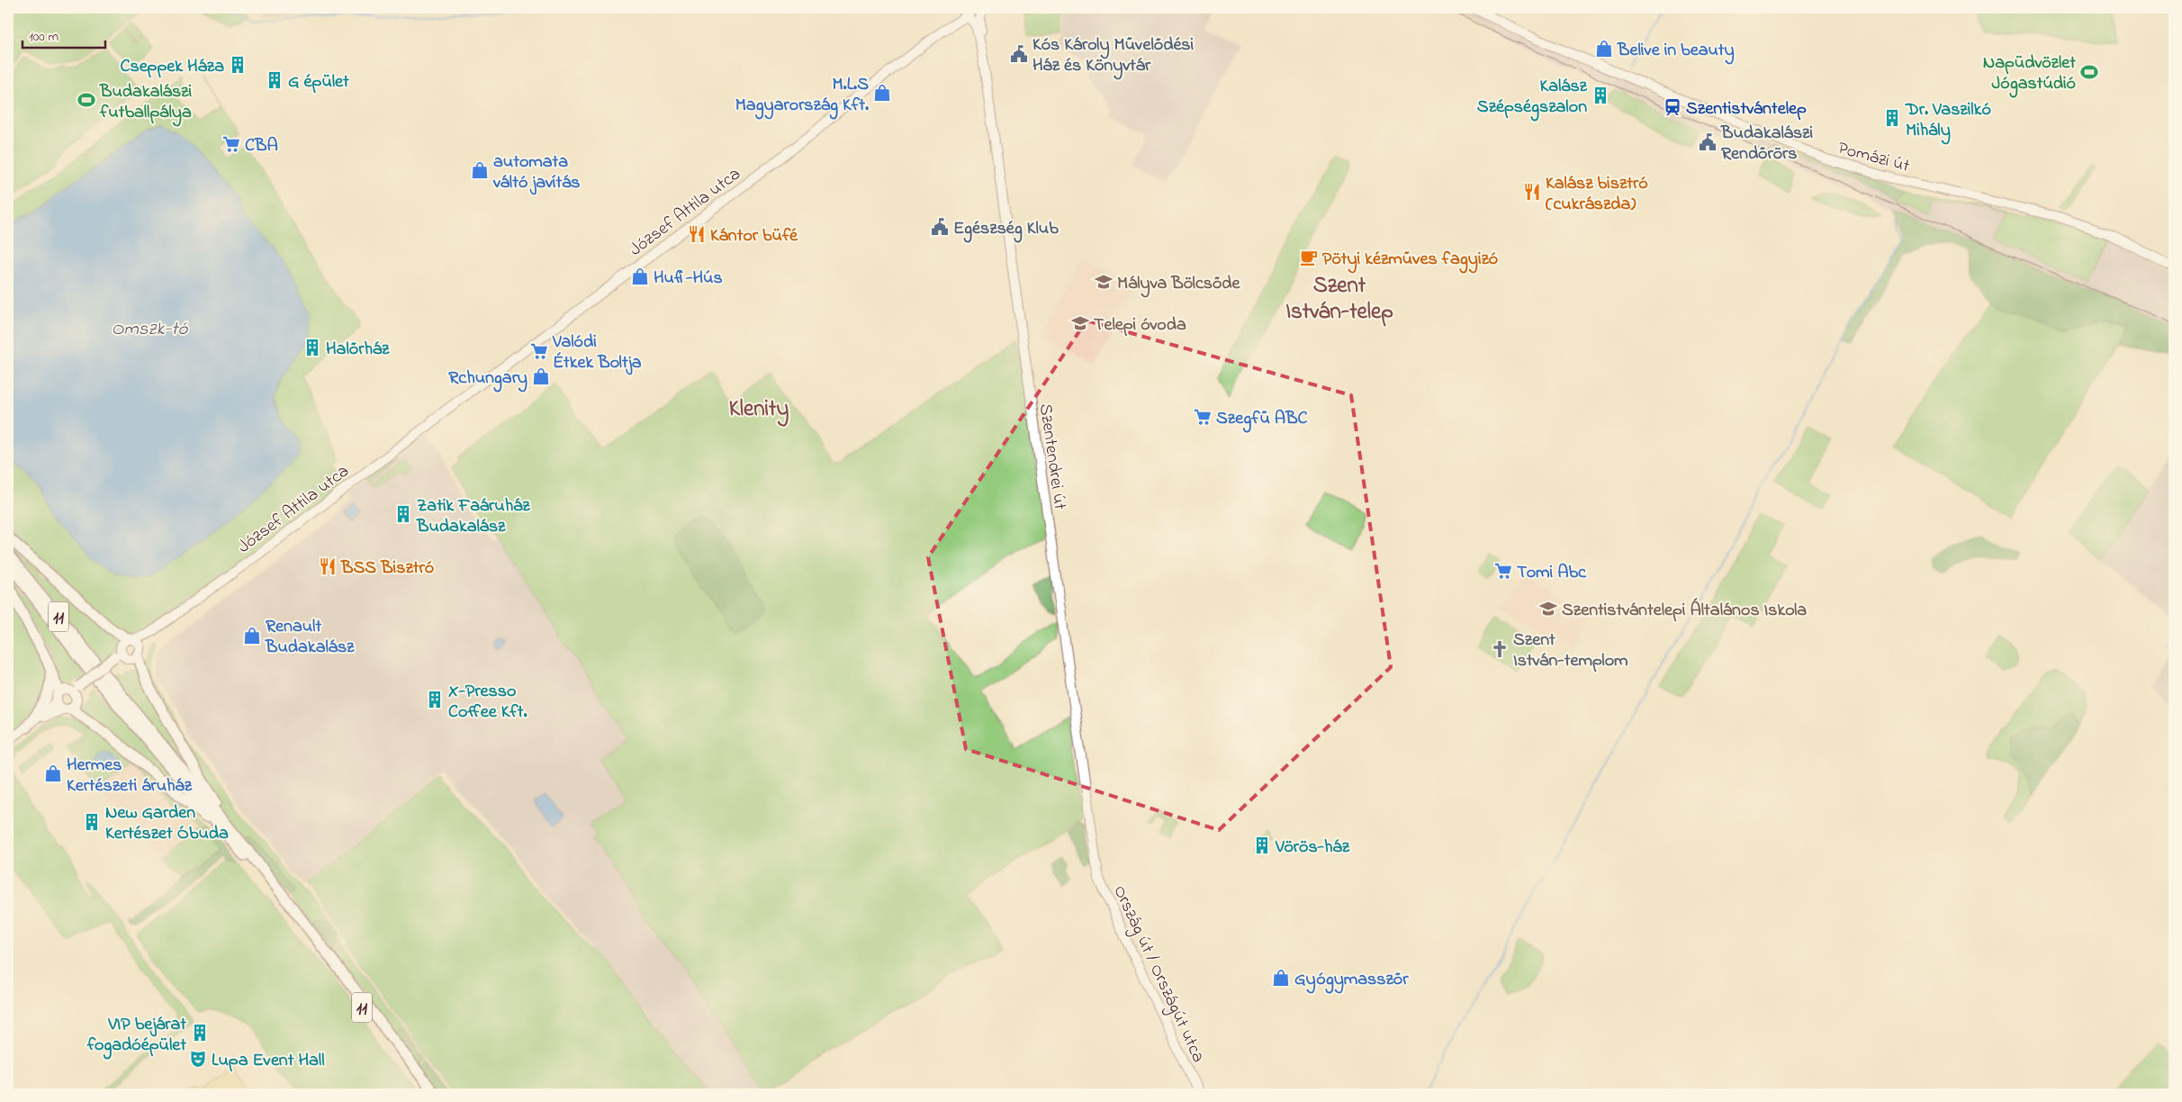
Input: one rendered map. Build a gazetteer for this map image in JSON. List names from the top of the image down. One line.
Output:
{"streets":{"main road":["Pomázi út","József Attila utca","Szentendrei út","11","Ország út / Országút utca"]},"crossings":[["Szentendrei út","Ország út / Országút utca"]],"districts":["Szent István-telep","Klenity"],"water":["Omszk-tó"],"places":{"shop":["Belive in beauty","M.L.S Magyarország Kft.","automata váltó javítás","Hufi-Hús","Rchungary","Renault Budakalász","Hermes Kertészeti áruház","Gyógymasszőr"],"public building":["Kós Károly Művelődési Ház és Könyvtár","Budakalászi Rendőrörs","Egészség Klub"],"building":["Cseppek Háza","G épület","Kalász Szépségszalon","Dr. Vaszilkó Mihály","Halőrház","Zatik Faáruház Budakalász","X-Presso Coffee Kft.","New Garden Kertészet Óbuda","Vörös-ház","VIP bejárat fogadóépület"],"sports":["Napüdvözlet Jógastúdió","Budakalászi futballpálya"],"station":["Szentistvántelep"],"supermarket":["CBA","Valódi Étkek Boltja","Szegfű ABC","Tomi Abc"],"restaurant":["Kalász bisztró (cukrászda)","Kántor büfé","BSS Bisztró"],"cafe":["Pötyi kézműves fagyizó"],"school or university":["Mályva Bölcsőde","Telepi óvoda","Szentistvántelepi Általános Iskola"],"church":["Szent István-templom"],"theatre":["Lupa Event Hall"]},"scale_bar":"100 m"}
